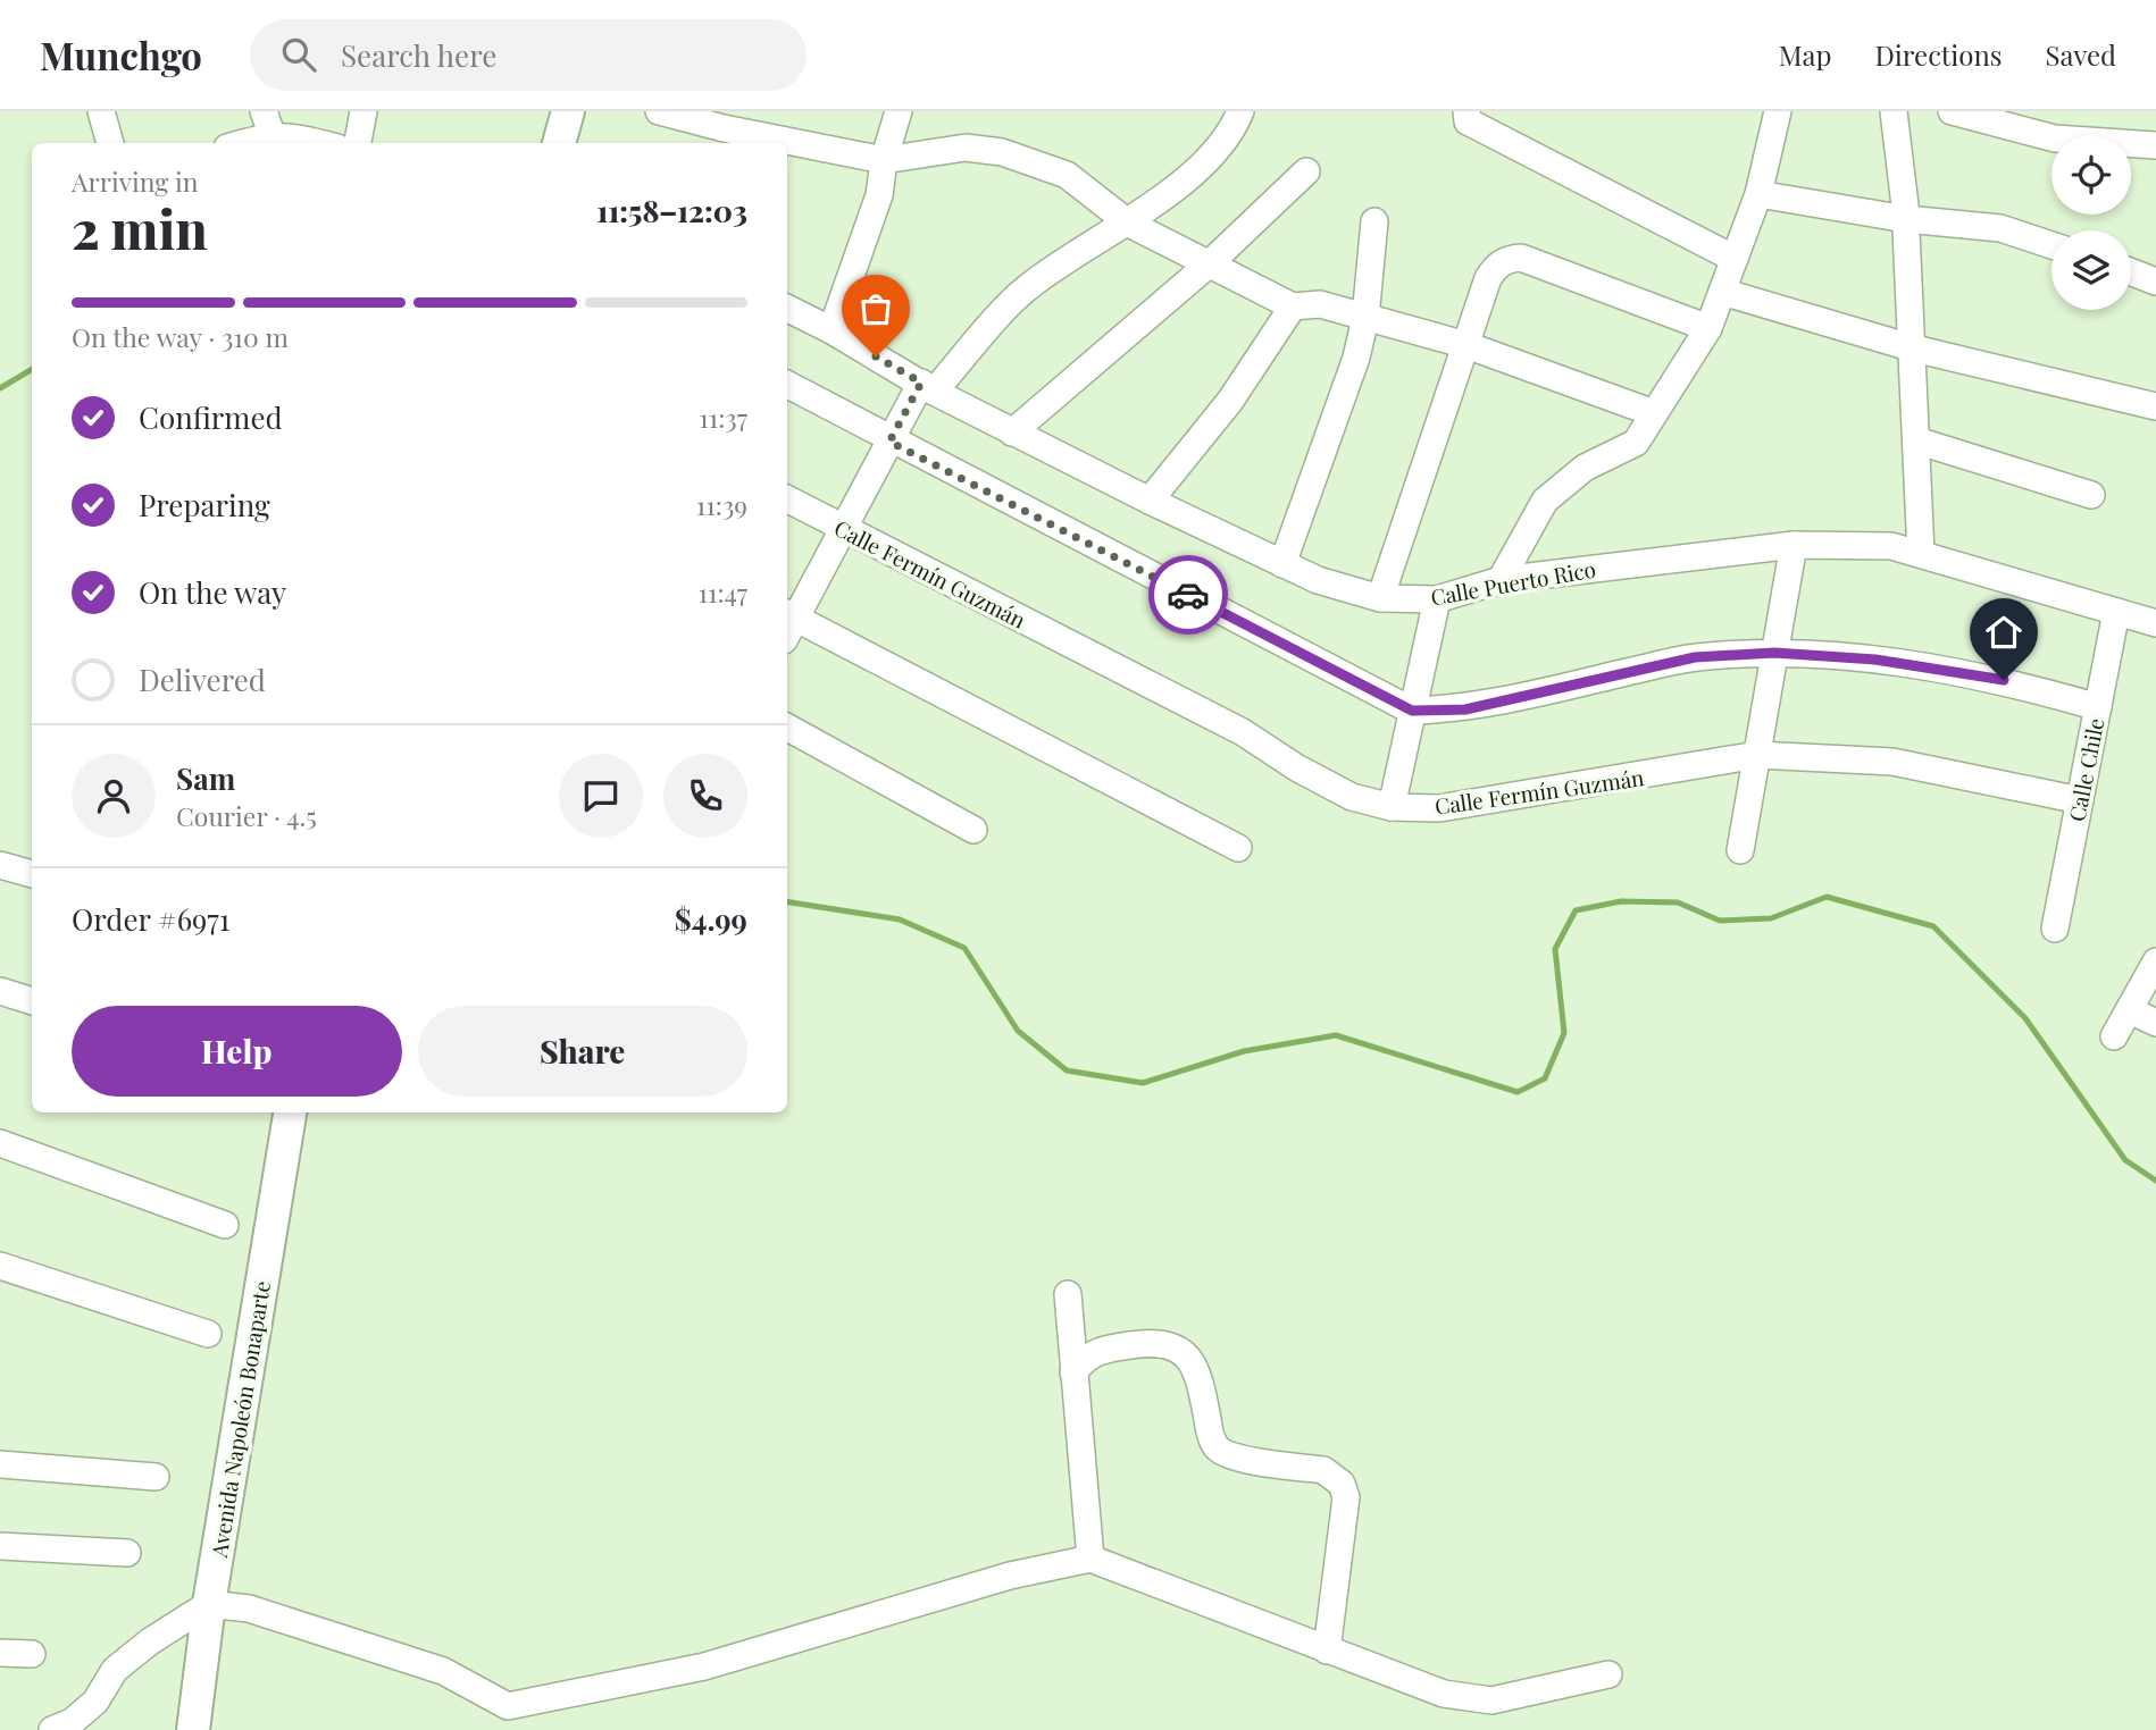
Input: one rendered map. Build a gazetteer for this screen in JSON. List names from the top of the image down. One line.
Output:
{"streets":{"main road":["Avenida Napoleón Bonaparte"],"street":["Calle Fermín Guzmán","Calle Puerto Rico","Calle Chile"]},"crossings":[["Calle Fermín Guzmán","Calle Chile"],["Calle Puerto Rico","Calle Chile"]],"page":{"header":"Munchgo","search":"Search here","nav":["Map","Directions","Saved"],"heading":["2 min","Arriving in","11:58–12:03"],"panel":["Sam","Courier · 4.5","Order #6971","$4.99"],"bar":"On the way · 310 m","list":[["Confirmed","11:37"],["Preparing","11:39"],["On the way","11:47"],"Delivered"],"buttons":["Help","Share"]}}
